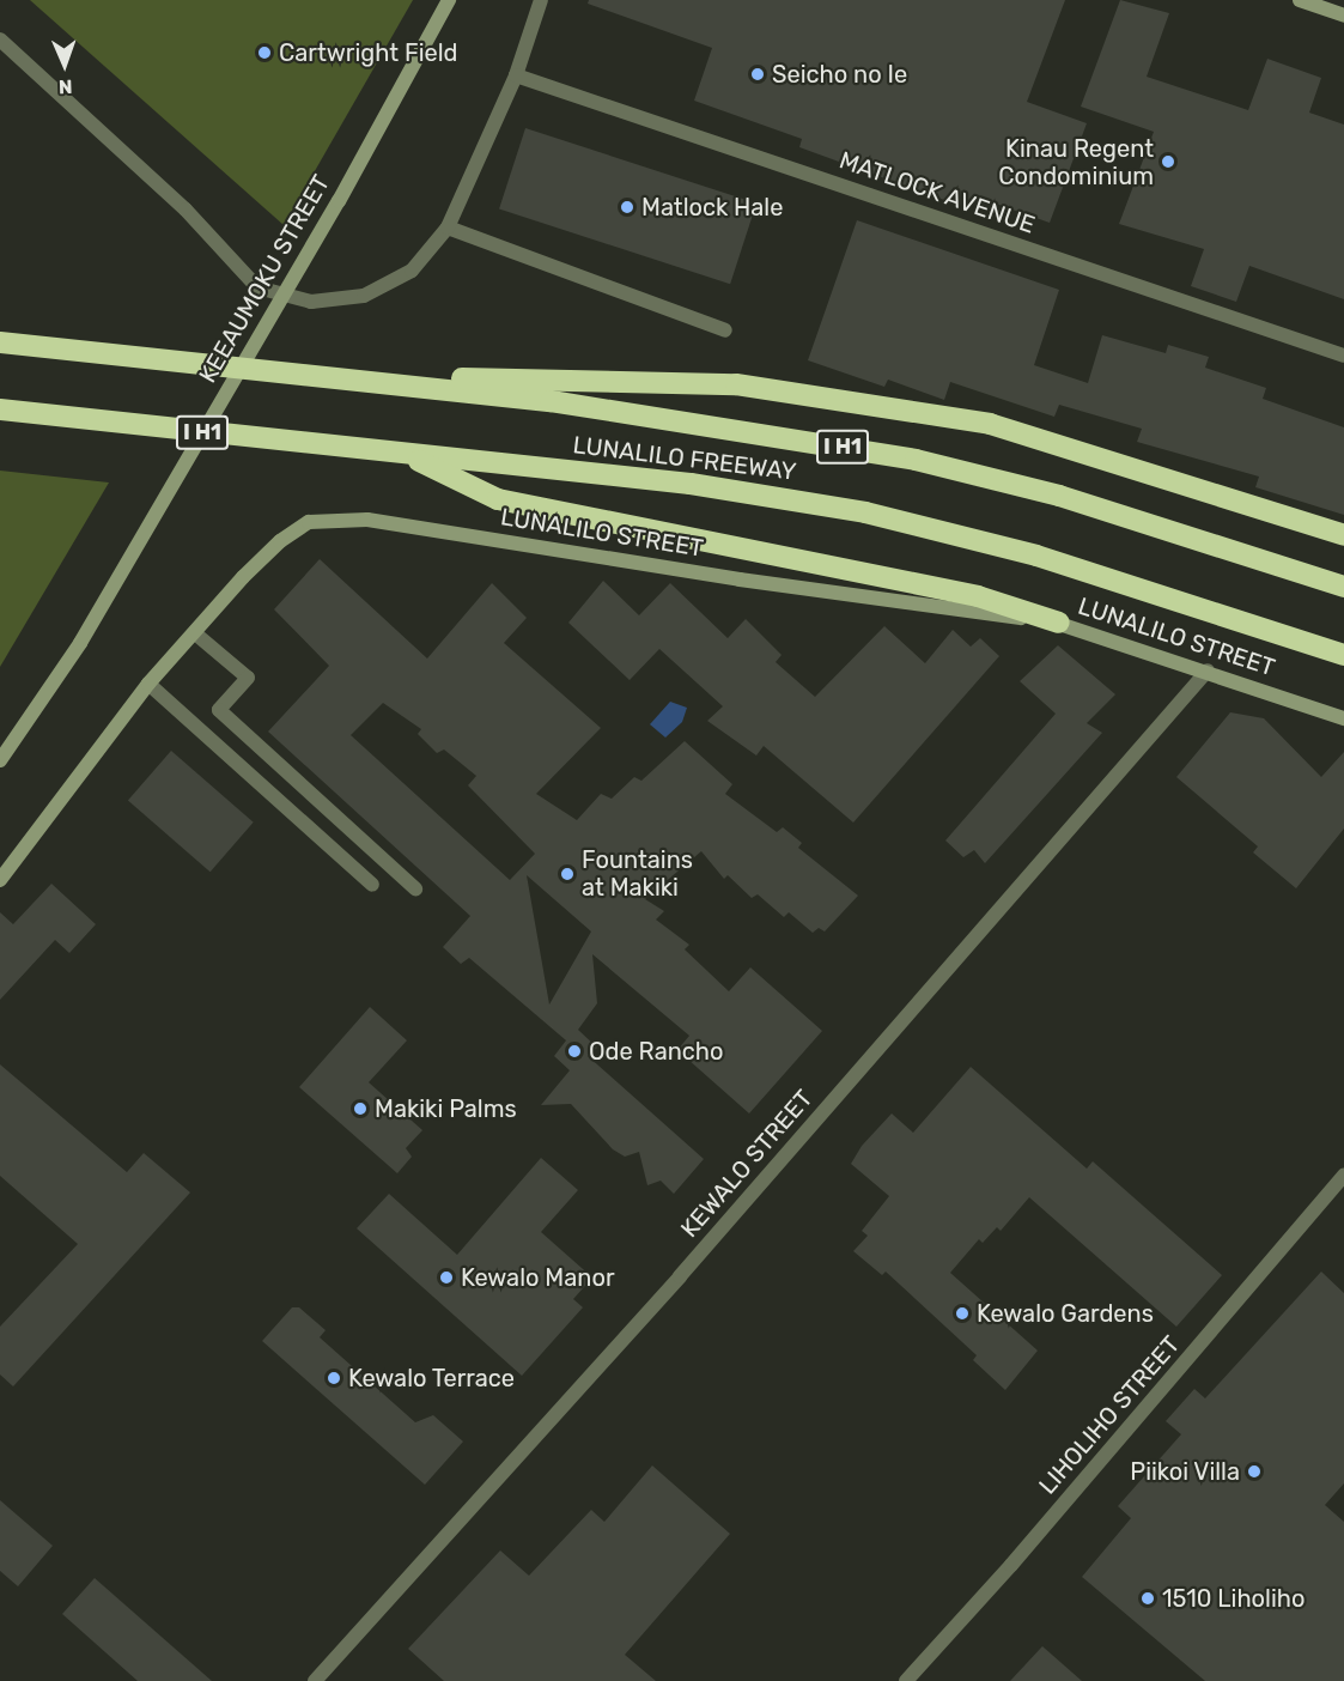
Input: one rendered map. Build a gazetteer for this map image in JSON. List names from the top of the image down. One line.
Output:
{"streets":{"highway":["I H1","LUNALILO FREEWAY"],"main road":["KEEAUMOKU STREET","LUNALILO STREET"],"street":["MATLOCK AVENUE","KEWALO STREET","LIHOLIHO STREET"]},"crossings":[["LUNALILO STREET","KEWALO STREET"]],"places":["Cartwright Field","Seicho no Ie","Kinau Regent Condominium","Matlock Hale","Fountains at Makiki","Ode Rancho","Makiki Palms","Kewalo Manor","Kewalo Gardens","Kewalo Terrace","Piikoi Villa","1510 Liholiho"],"north":"bottom"}
